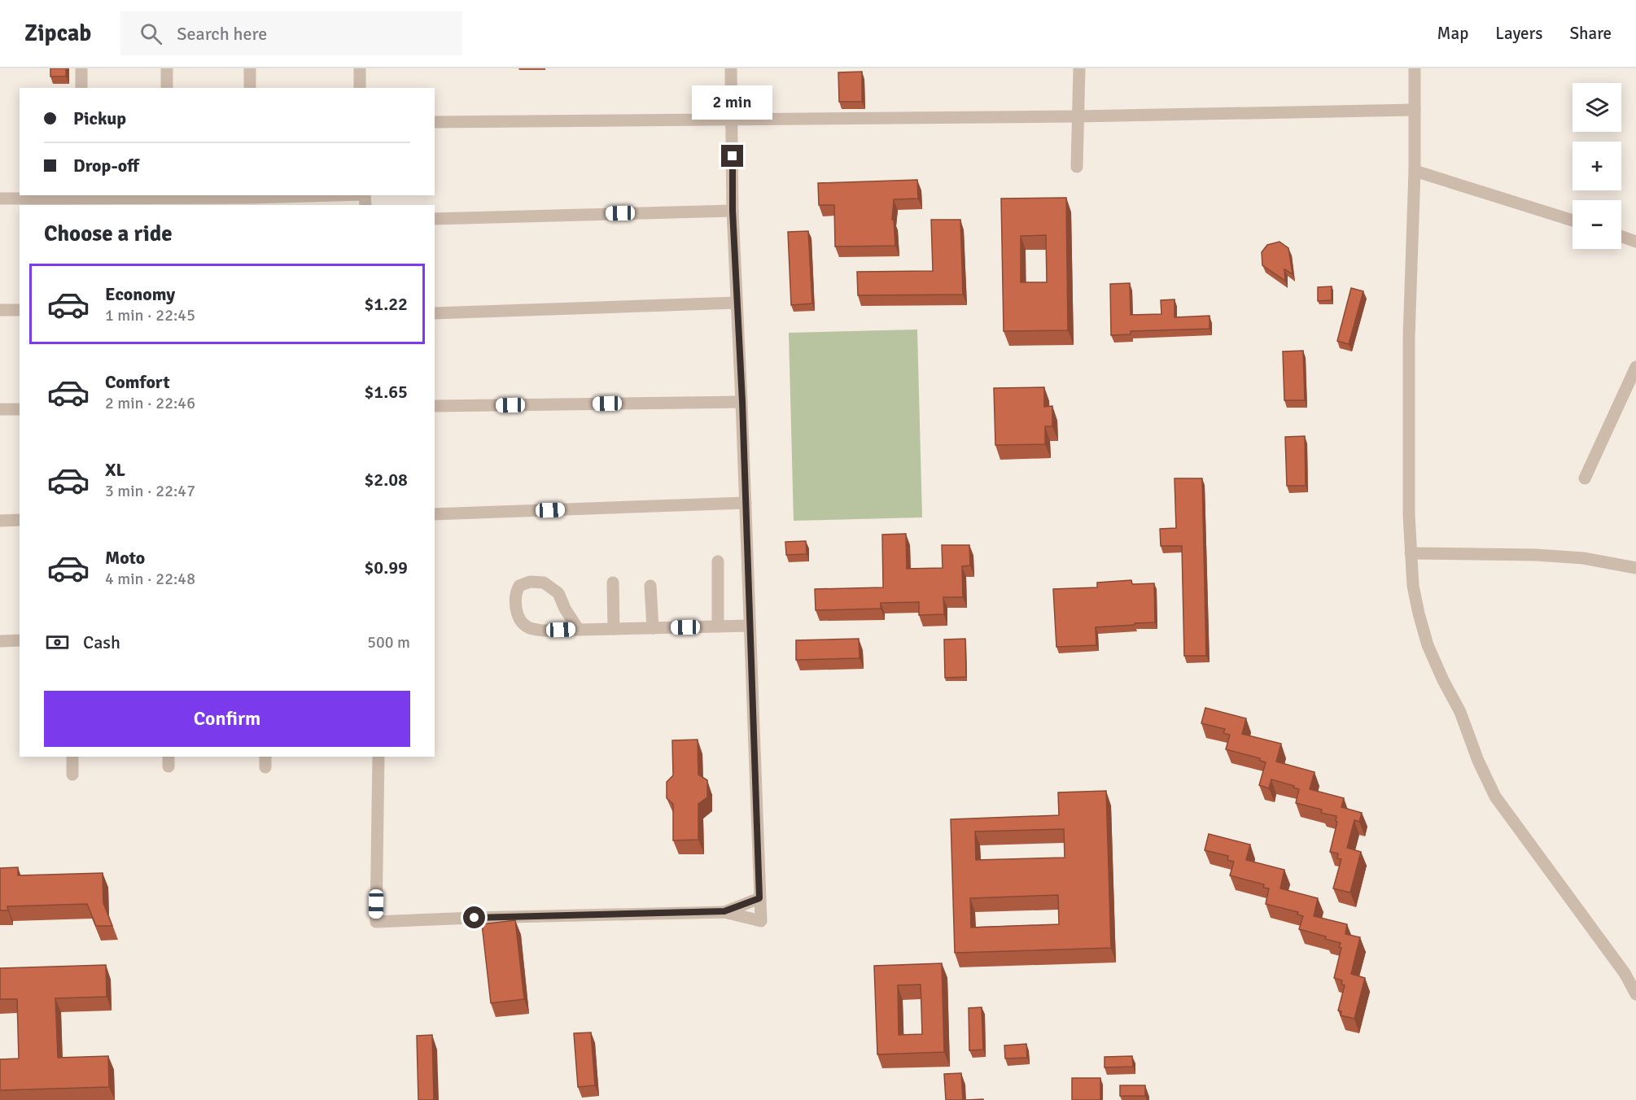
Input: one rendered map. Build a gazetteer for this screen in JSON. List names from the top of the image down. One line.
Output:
{"page":{"header":"Zipcab","search":"Search here","nav":["Map","Layers","Share"],"map_buttons":["+","−"],"bubble":"2 min","banner":["Pickup","Drop-off"],"heading":"Choose a ride","list":[{"name":"Economy","note":"1 min · 22:45","value":"$1.22"},{"name":"Comfort","note":"2 min · 22:46","value":"$1.65"},{"name":"XL","note":"3 min · 22:47","value":"$2.08"},{"name":"Moto","note":"4 min · 22:48","value":"$0.99"}],"pay":["Cash","500 m"],"buttons":"Confirm"}}
